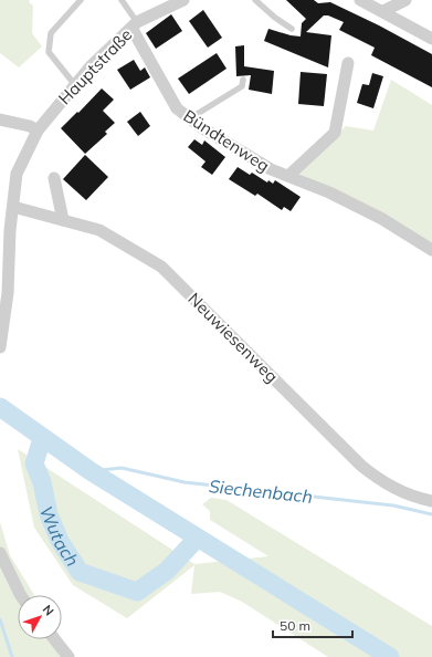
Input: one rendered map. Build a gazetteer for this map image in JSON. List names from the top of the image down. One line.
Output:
{"streets":{"street":["Hauptstraße","Bündtenweg","Neuwiesenweg"]},"crossings":[["Hauptstraße","Bündtenweg"],["Hauptstraße","Neuwiesenweg"]],"water":["Siechenbach","Wutach"],"scale_bar":"50 m","north":"top right"}
